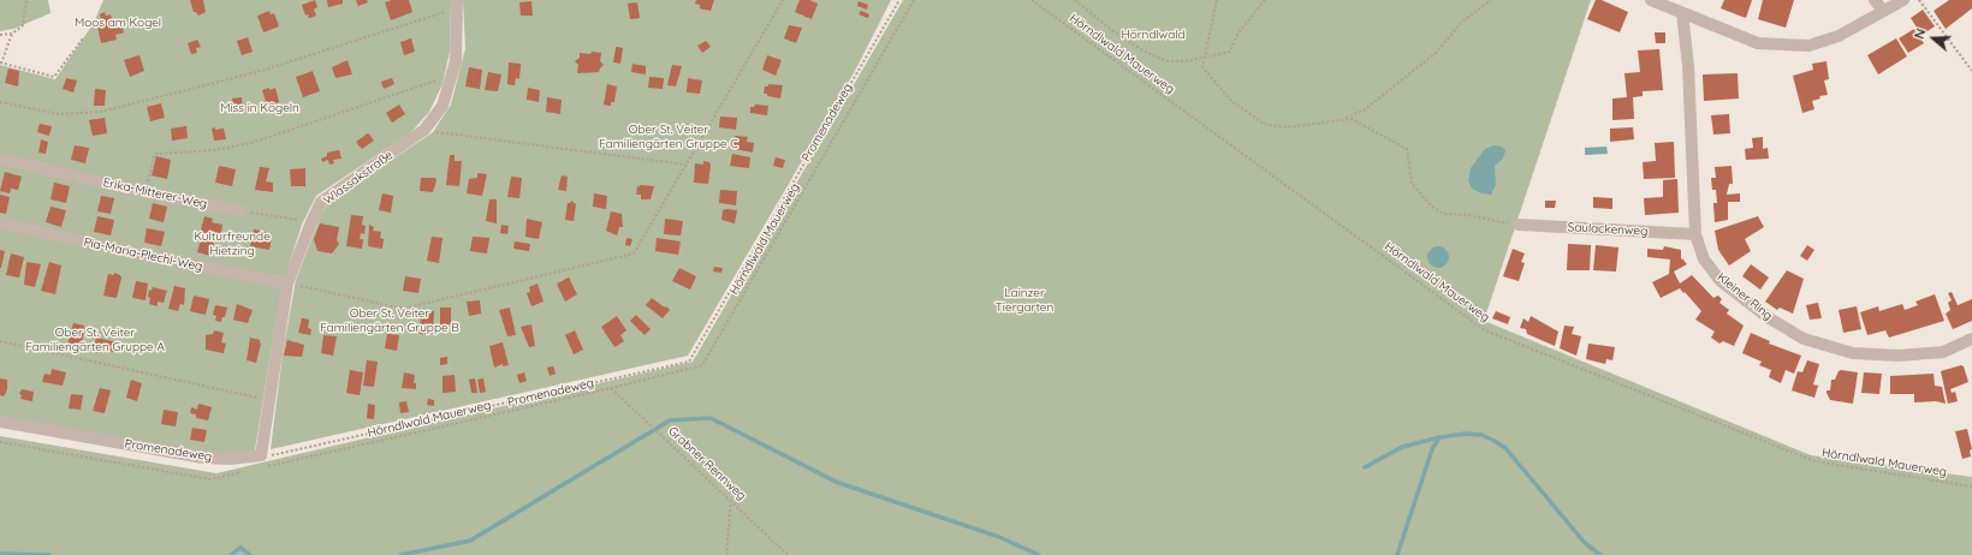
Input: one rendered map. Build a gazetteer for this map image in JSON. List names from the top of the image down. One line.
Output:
{"streets":{"street":["Promenadeweg","Wlassakstraße","Erika-Mitterer-Weg","Saulackenweg","Pia-Maria-Plechl-Weg","Kleiner Ring"],"path":["Hörndlwald Mauerweg","Grabner Rennweg"]},"crossings":[["Hörndlwald Mauerweg","Promenadeweg"],["Hörndlwald Mauerweg","Wlassakstraße"],["Hörndlwald Mauerweg","Grabner Rennweg"],["Promenadeweg","Wlassakstraße"],["Wlassakstraße","Pia-Maria-Plechl-Weg"],["Saulackenweg","Kleiner Ring"]],"parks":["Moos am Kogel","Hörndlwald","Miss in Kögeln","Ober St. Veiter Familiengärten Gruppe C","Kulturfreunde Hietzing","Lainzer Tiergarten","Ober St. Veiter Familiengärten Gruppe B","Ober St. Veiter Familiengärten Gruppe A"],"north":"left"}
